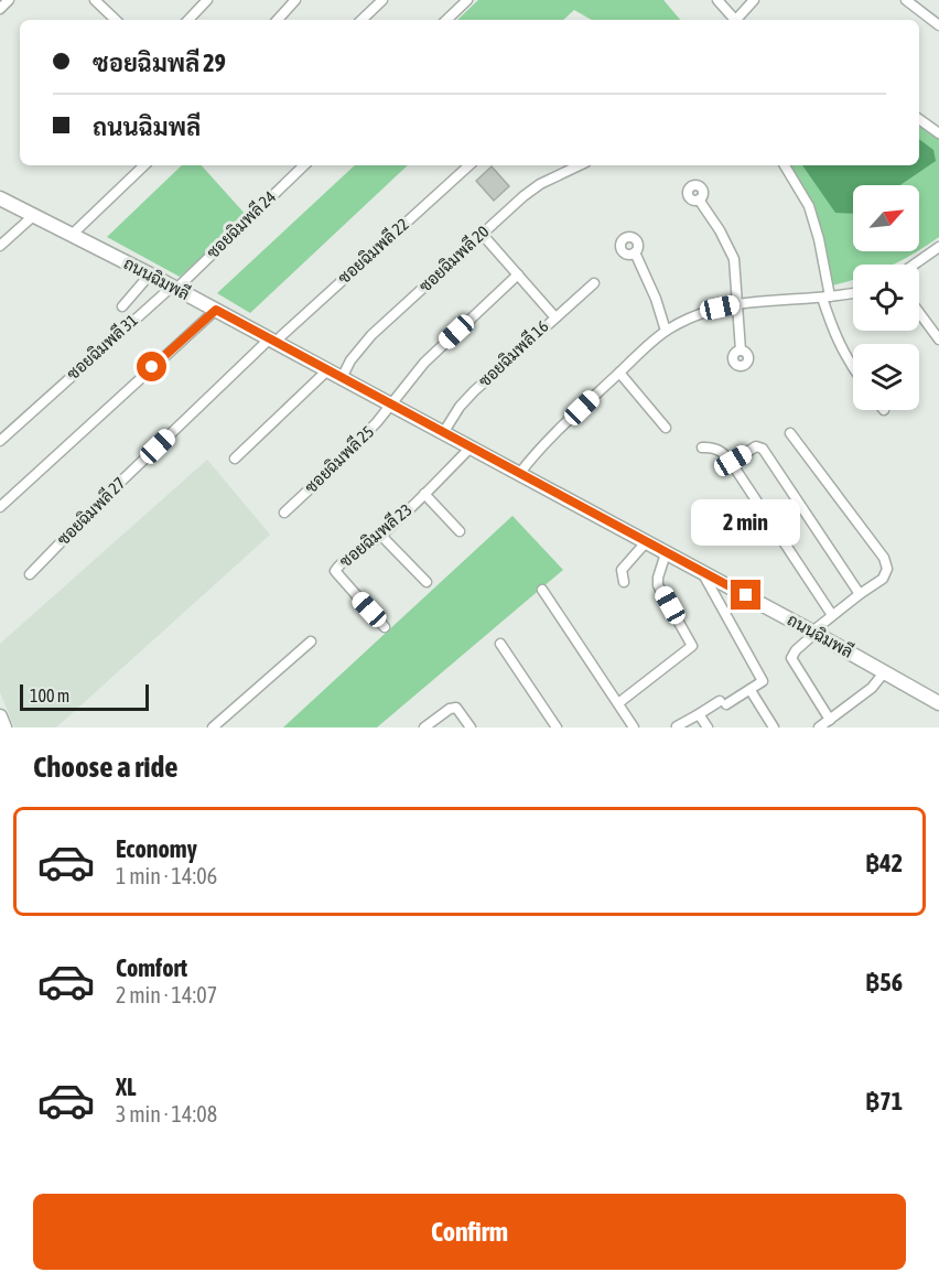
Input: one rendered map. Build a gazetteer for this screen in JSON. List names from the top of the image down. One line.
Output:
{"streets":{"street":["ซอยฉิมพลี 24","ซอยฉิมพลี 22","ซอยฉิมพลี 20","ถนนฉิมพลี","ซอยฉิมพลี 31","ซอยฉิมพลี 16","ซอยฉิมพลี 25","ซอยฉิมพลี 27","ซอยฉิมพลี 23"]},"crossings":[["ซอยฉิมพลี 24","ถนนฉิมพลี"],["ซอยฉิมพลี 24","ซอยฉิมพลี 31"],["ซอยฉิมพลี 22","ถนนฉิมพลี"],["ซอยฉิมพลี 22","ซอยฉิมพลี 27"],["ซอยฉิมพลี 20","ถนนฉิมพลี"],["ถนนฉิมพลี","ซอยฉิมพลี 31"],["ถนนฉิมพลี","ซอยฉิมพลี 16"],["ถนนฉิมพลี","ซอยฉิมพลี 25"],["ถนนฉิมพลี","ซอยฉิมพลี 27"],["ถนนฉิมพลี","ซอยฉิมพลี 23"]],"scale_bar":"100 m","north":"top right","page":{"banner":["ซอยฉิมพลี 29","ถนนฉิมพลี"],"bubble":"2 min","scale":"100 m","heading":"Choose a ride","list":[{"name":"Economy","note":"1 min · 14:06","value":"฿42"},{"name":"Comfort","note":"2 min · 14:07","value":"฿56"},{"name":"XL","note":"3 min · 14:08","value":"฿71"}],"buttons":"Confirm"}}
